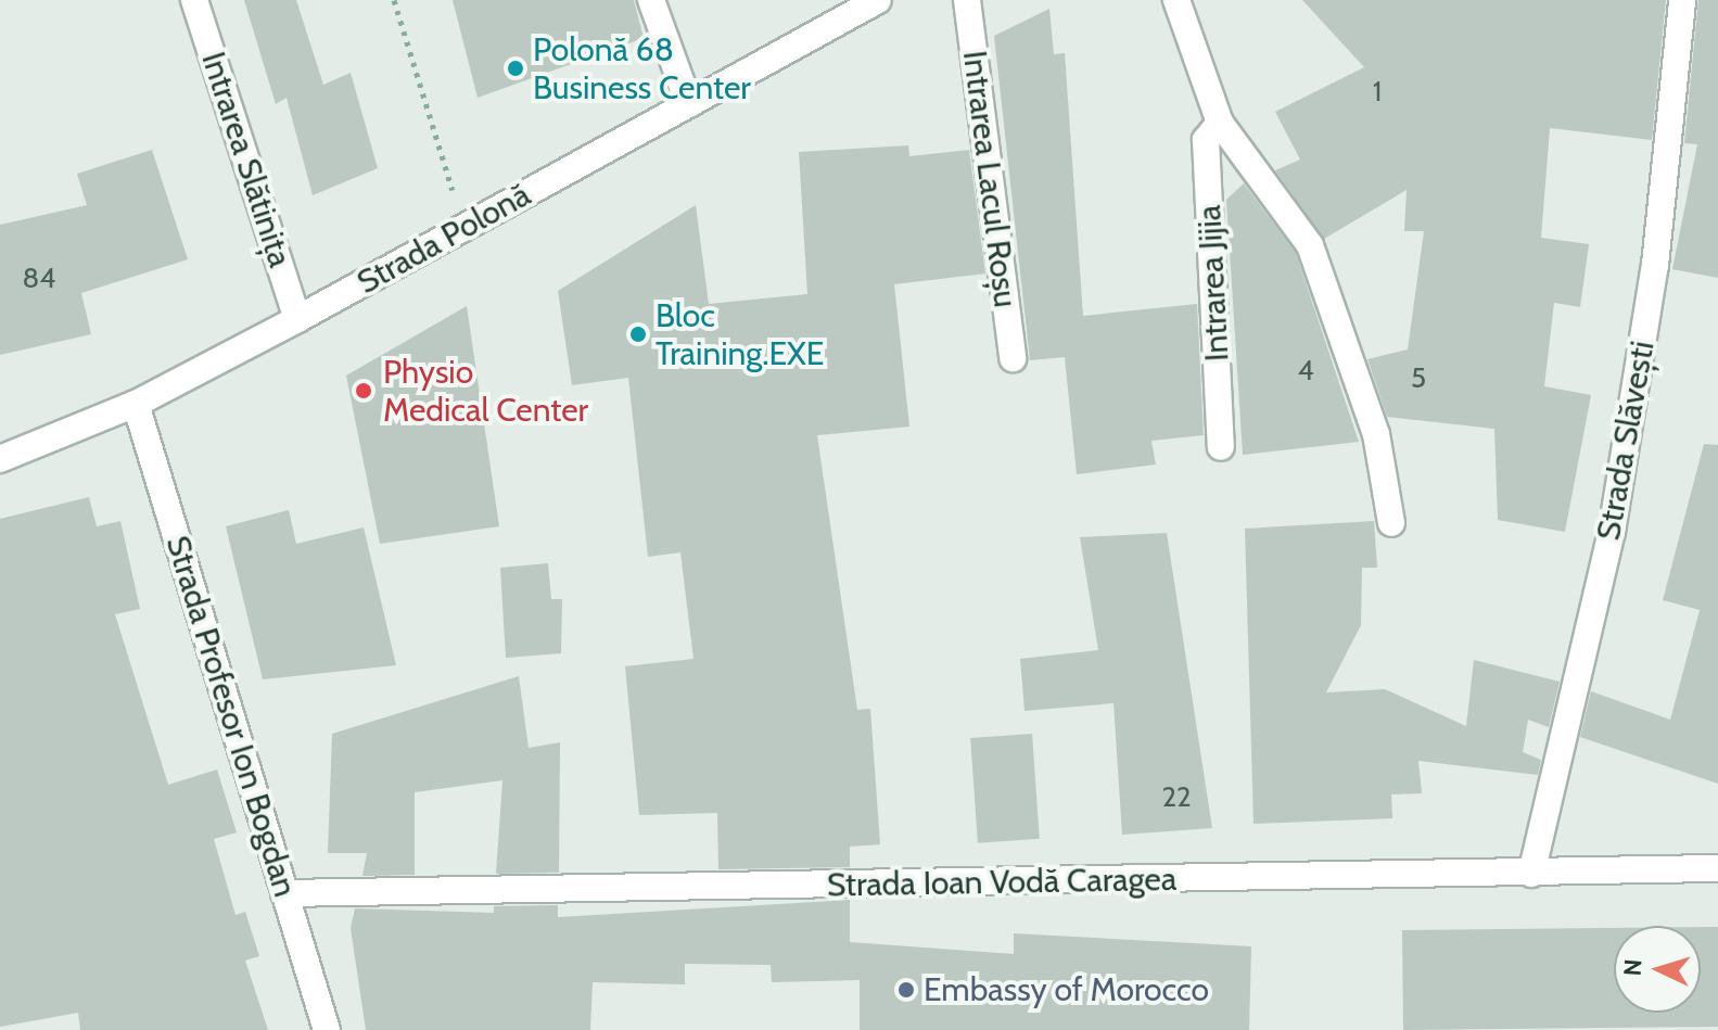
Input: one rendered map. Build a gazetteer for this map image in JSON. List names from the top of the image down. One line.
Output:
{"streets":{"street":["Intrarea Slătinița","Intrarea Lacul Roșu","Strada Polonă","Intrarea Jijia","Strada Slăvești","Strada Profesor Ion Bogdan","Strada Ioan Vodă Caragea"]},"crossings":[["Intrarea Slătinița","Strada Polonă"],["Strada Polonă","Strada Profesor Ion Bogdan"],["Strada Slăvești","Strada Ioan Vodă Caragea"],["Strada Profesor Ion Bogdan","Strada Ioan Vodă Caragea"]],"places":["Polonă 68 Business Center","Bloc Training.EXE","Physio Medical Center","Embassy of Morocco"],"house_numbers":["1","84","4","5","22"],"north":"left"}
